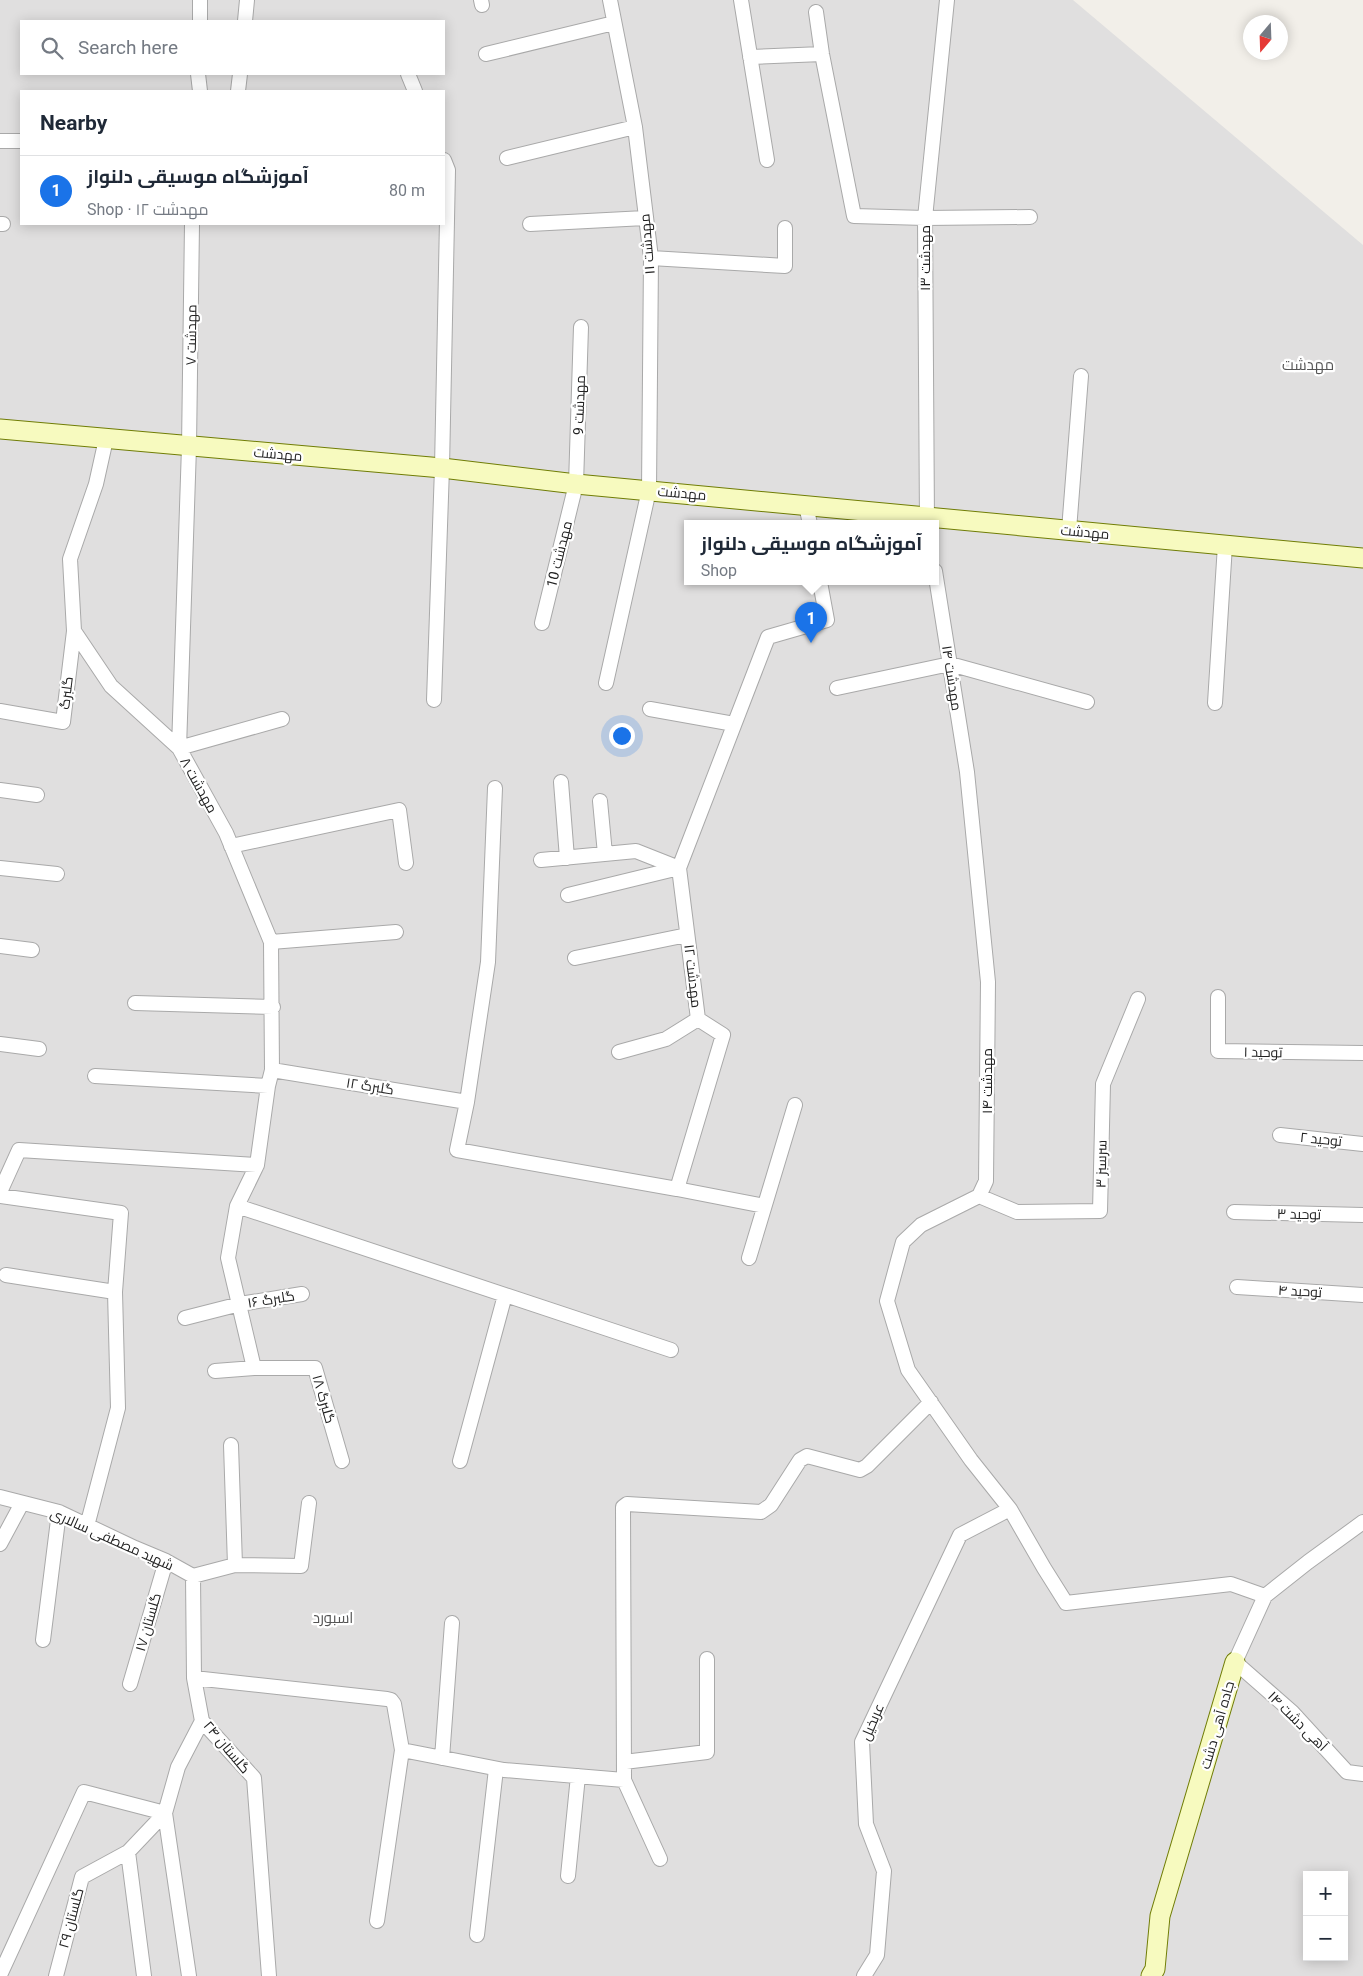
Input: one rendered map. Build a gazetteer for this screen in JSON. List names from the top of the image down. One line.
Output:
{"streets":{"street":["مهدشت ۱۱","مهدشت ۱۳","مهدشت ۷","مهدشت 9","مهدشت","مهدشت 10","مهدشت ۱۴","گلبرگ","مهدشت ۸","مهدشت ۱۲","توحید ۱","گلبرگ ١٢","توحید ۲","سرسبز ۳","توحید ۳","توحید ۴","گلبرگ ۱۶","گلبرگ ۱۸","شهید مصطفی سالاری","گلستان ۱۷","آهی دشت ۱۴","عربخیل","جاده آهی دشت","گلستان ۲۴","گلستان ۲۹"]},"crossings":[["مهدشت ۱۱","مهدشت"],["مهدشت ۱۳","مهدشت"],["مهدشت ۷","مهدشت"],["مهدشت ۷","مهدشت ۸"],["مهدشت 9","مهدشت"],["مهدشت 9","مهدشت 10"],["مهدشت","مهدشت 10"],["مهدشت ۱۴","سرسبز ۳"],["گلبرگ","مهدشت ۸"],["مهدشت ۸","گلبرگ ١٢"],["مهدشت ۸","گلبرگ ۱۶"],["مهدشت ۸","گلبرگ ۱۸"],["شهید مصطفی سالاری","گلستان ۱۷"],["شهید مصطفی سالاری","گلستان ۲۴"],["آهی دشت ۱۴","جاده آهی دشت"]],"districts":["مهدشت","اسبورد"],"north":"bottom","page":{"search":"Search here","heading":"Nearby","list":[{"mark":"1","name":"آموزشگاه موسیقی دلنواز","note":"Shop · مهدشت ۱۲","value":"80 m"}],"popup":["آموزشگاه موسیقی دلنواز","Shop"],"pins":"1","map_buttons":["+","−"]}}
